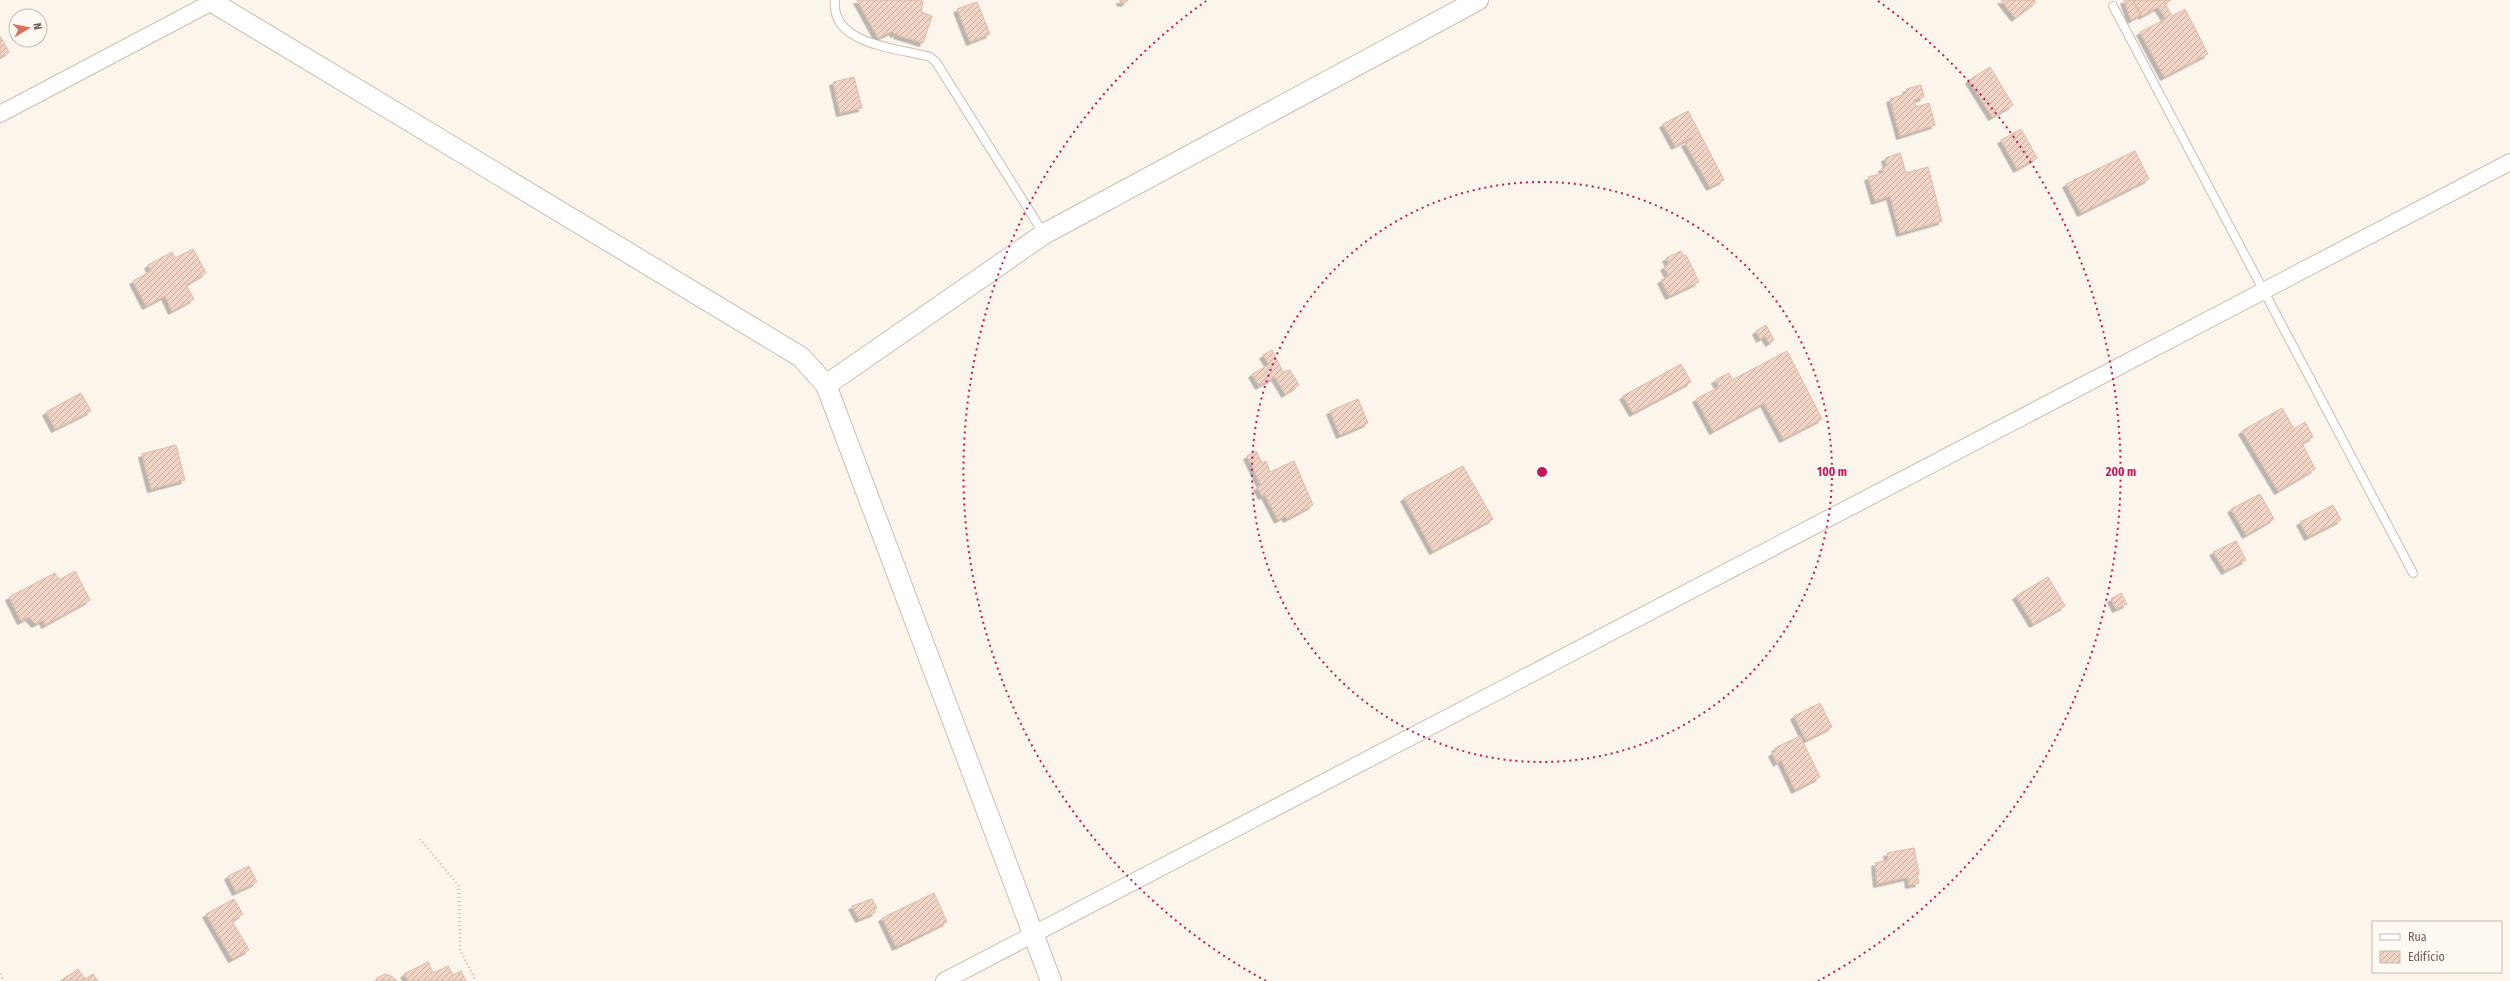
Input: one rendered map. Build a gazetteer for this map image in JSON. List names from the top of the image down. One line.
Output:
{"legend":["Rua","Edifício"],"north":"right","rings":["100 m","200 m"]}
